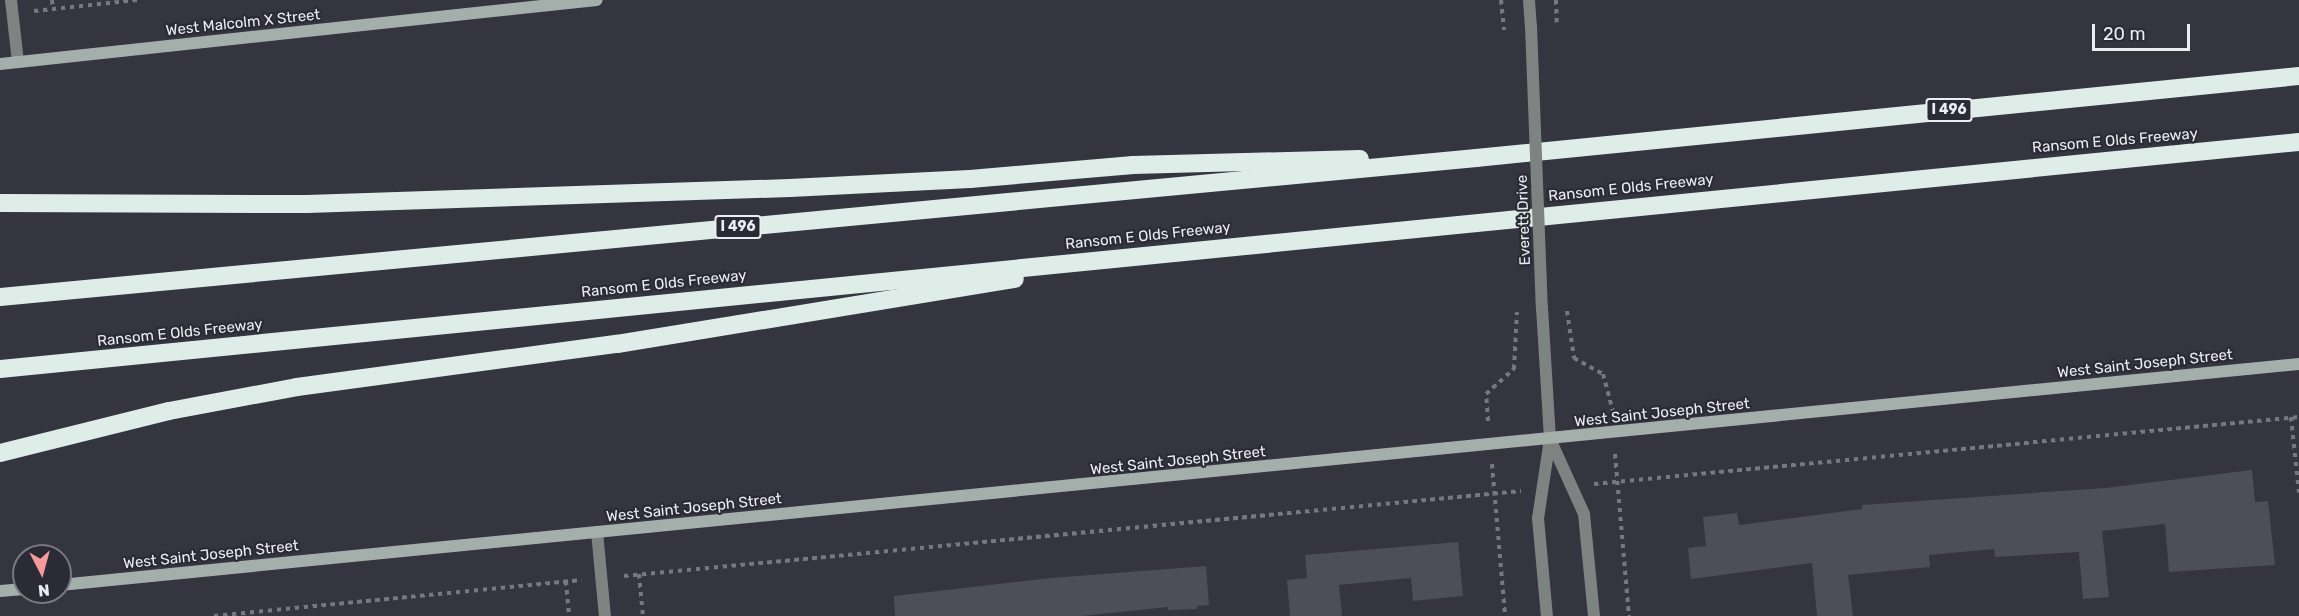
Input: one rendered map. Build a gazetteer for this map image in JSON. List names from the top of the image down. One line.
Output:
{"streets":{"highway":["I 496","Ransom E Olds Freeway"],"main road":["West Malcolm X Street","West Saint Joseph Street"],"street":["Everett Drive"]},"crossings":[["Everett Drive","West Saint Joseph Street"]],"scale_bar":"20 m","north":"bottom"}
